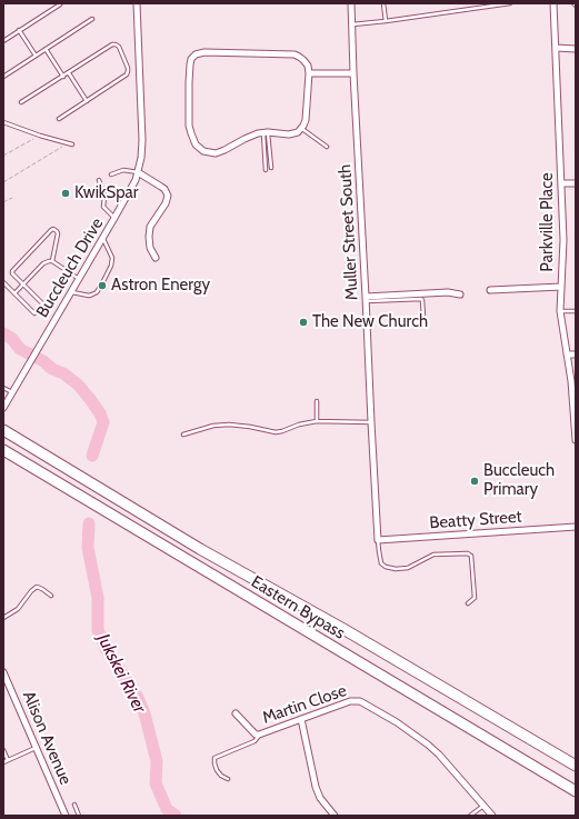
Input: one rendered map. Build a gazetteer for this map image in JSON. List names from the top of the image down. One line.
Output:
{"streets":{"highway":["Eastern Bypass"],"street":["Parkville Place","Muller Street South","Buccleuch Drive","Beatty Street","Martin Close","Alison Avenue"]},"crossings":[["Muller Street South","Beatty Street"]],"water":["Jukskei River"],"places":["KwikSpar","Astron Energy","The New Church","Buccleuch Primary"]}
